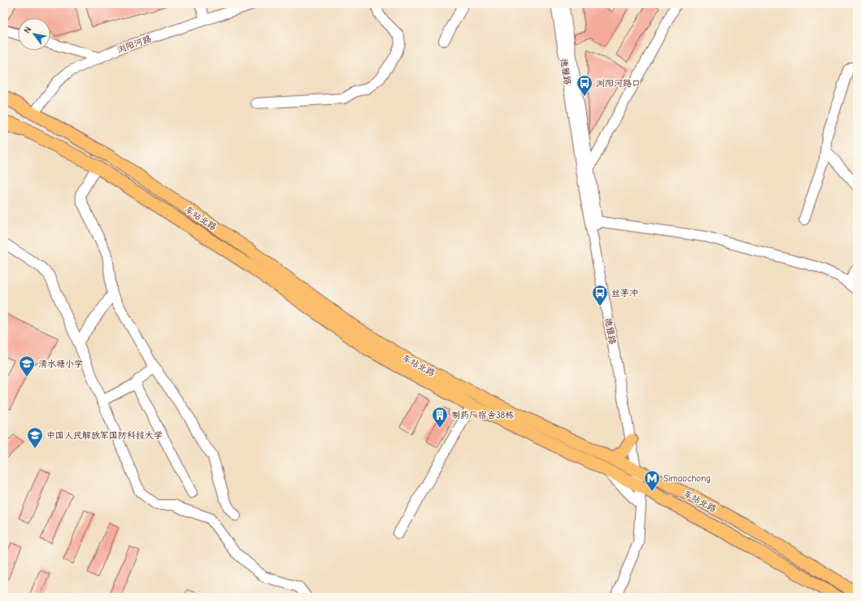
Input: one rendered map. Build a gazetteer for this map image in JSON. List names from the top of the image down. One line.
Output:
{"streets":{"main road":["车站北路"],"street":["浏阳河路","德雅路"]},"crossings":[["浏阳河路","车站北路"],["德雅路","车站北路"]],"places":{"bus stop":["浏阳河路口","丝茅冲"],"school or university":["清水塘小学","中国人民解放军国防科技大学"],"building":["制药厂宿舍38栋"],"metro station":["Simaochong"]},"north":"top left"}
